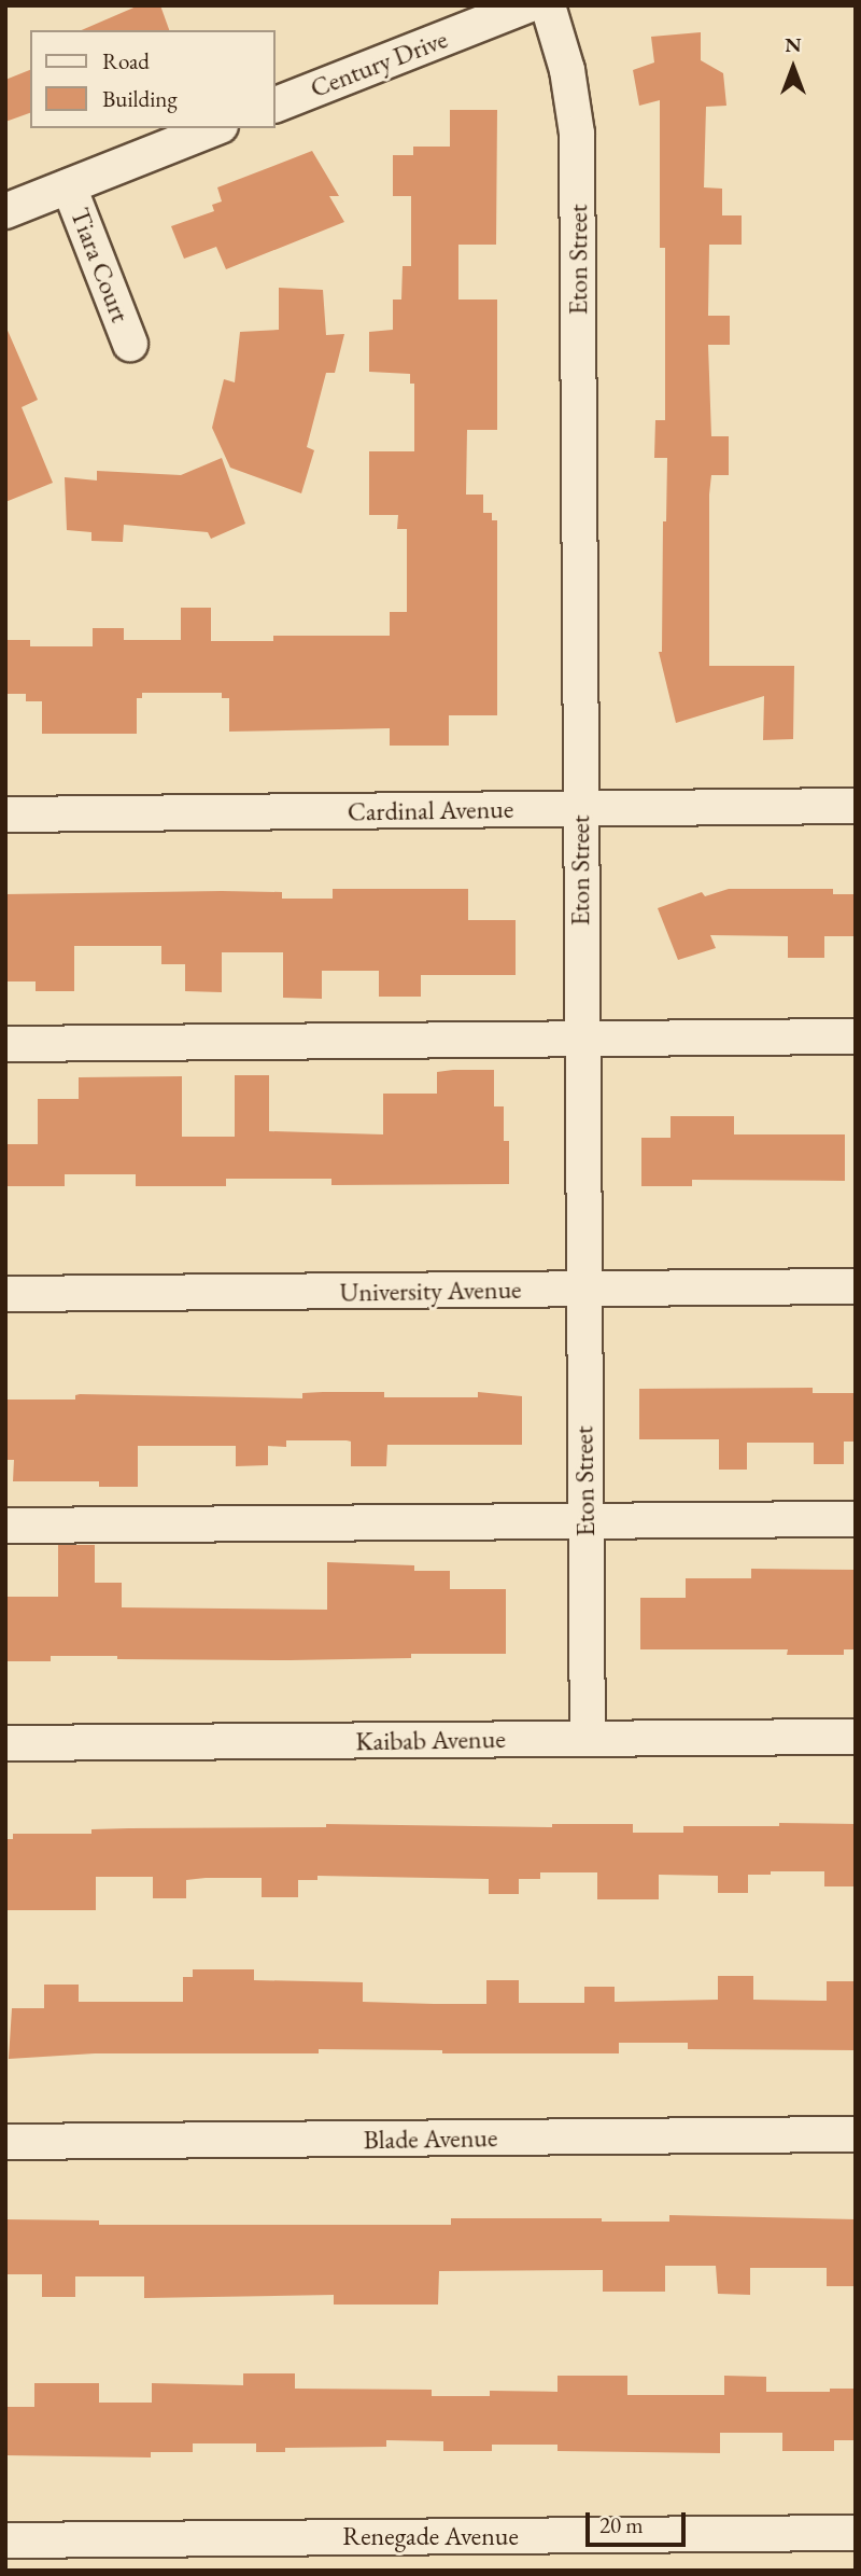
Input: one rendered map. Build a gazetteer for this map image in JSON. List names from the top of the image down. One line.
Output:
{"streets":{"street":["Century Drive","Eton Street","Tiara Court","Cardinal Avenue","University Avenue","Kaibab Avenue","Blade Avenue","Renegade Avenue"]},"crossings":[["Eton Street","Cardinal Avenue"],["Eton Street","University Avenue"],["Eton Street","Kaibab Avenue"]],"legend":["Road","Building"],"scale_bar":"20 m","north":"top"}
